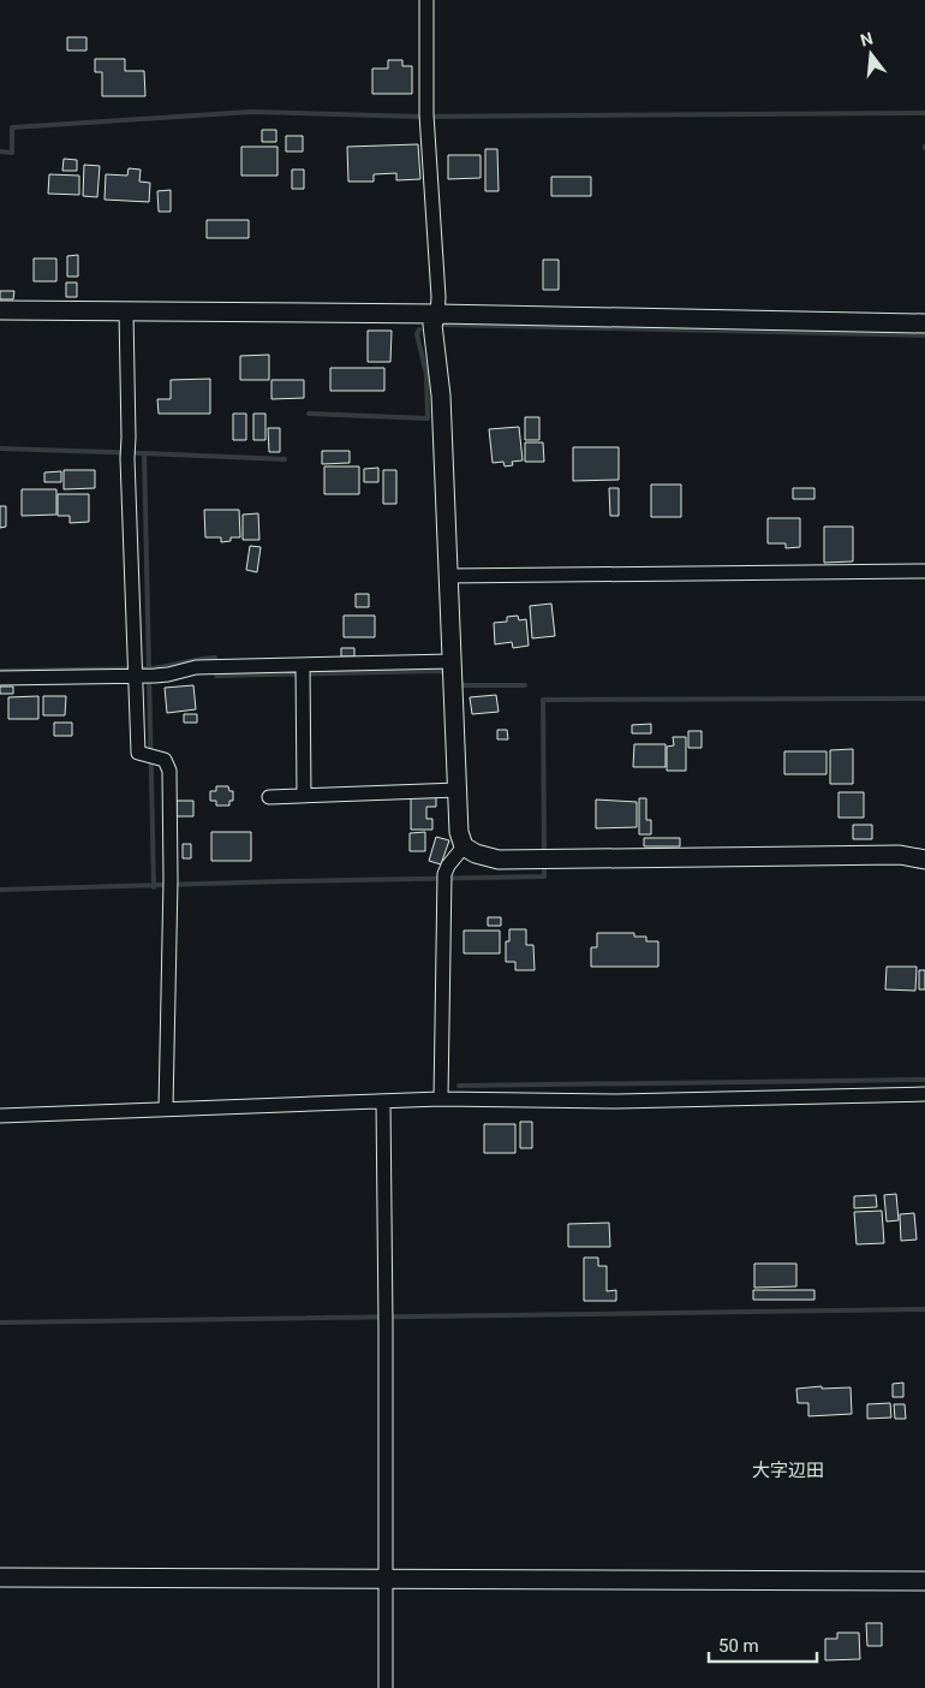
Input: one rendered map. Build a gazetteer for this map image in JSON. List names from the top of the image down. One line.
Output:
{"districts":["大字辺田"],"scale_bar":"50 m","north":"top"}
